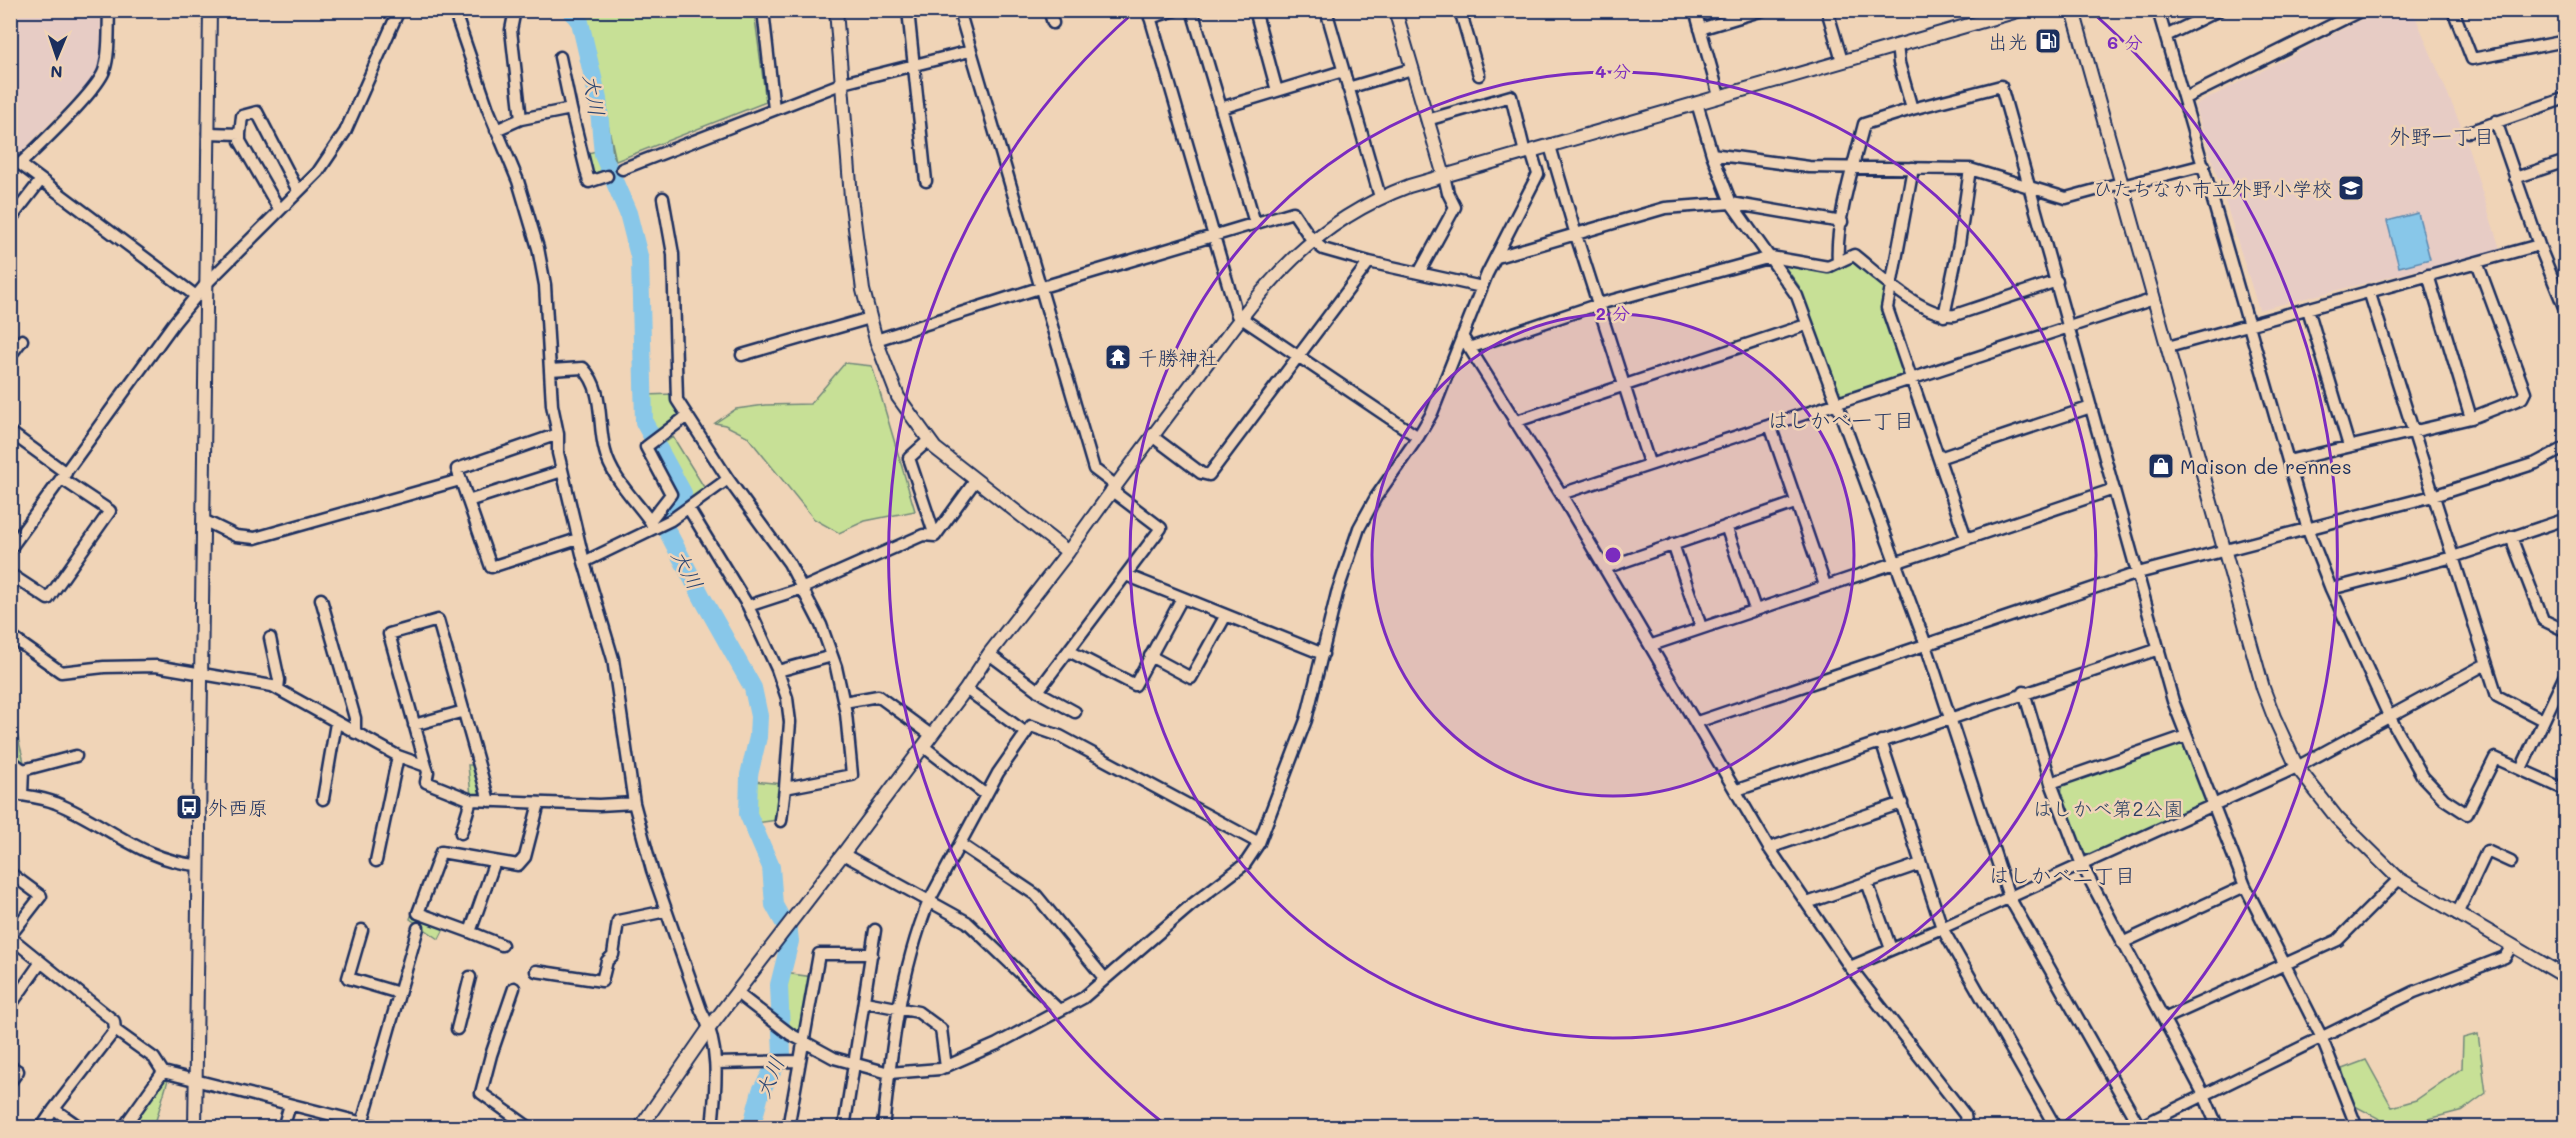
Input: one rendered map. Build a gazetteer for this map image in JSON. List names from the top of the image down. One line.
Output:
{"districts":["外野一丁目","はしかべ一丁目","はしかべ二丁目"],"water":["大川"],"parks":["はしかべ第2公園"],"places":{"fuel station":["出光"],"school or university":["ひたちなか市立外野小学校"],"temple":["千勝神社"],"shop":["Maison de rennes"],"bus stop":["外西原"]},"north":"bottom","rings":["6 分","4 分","2 分"]}
